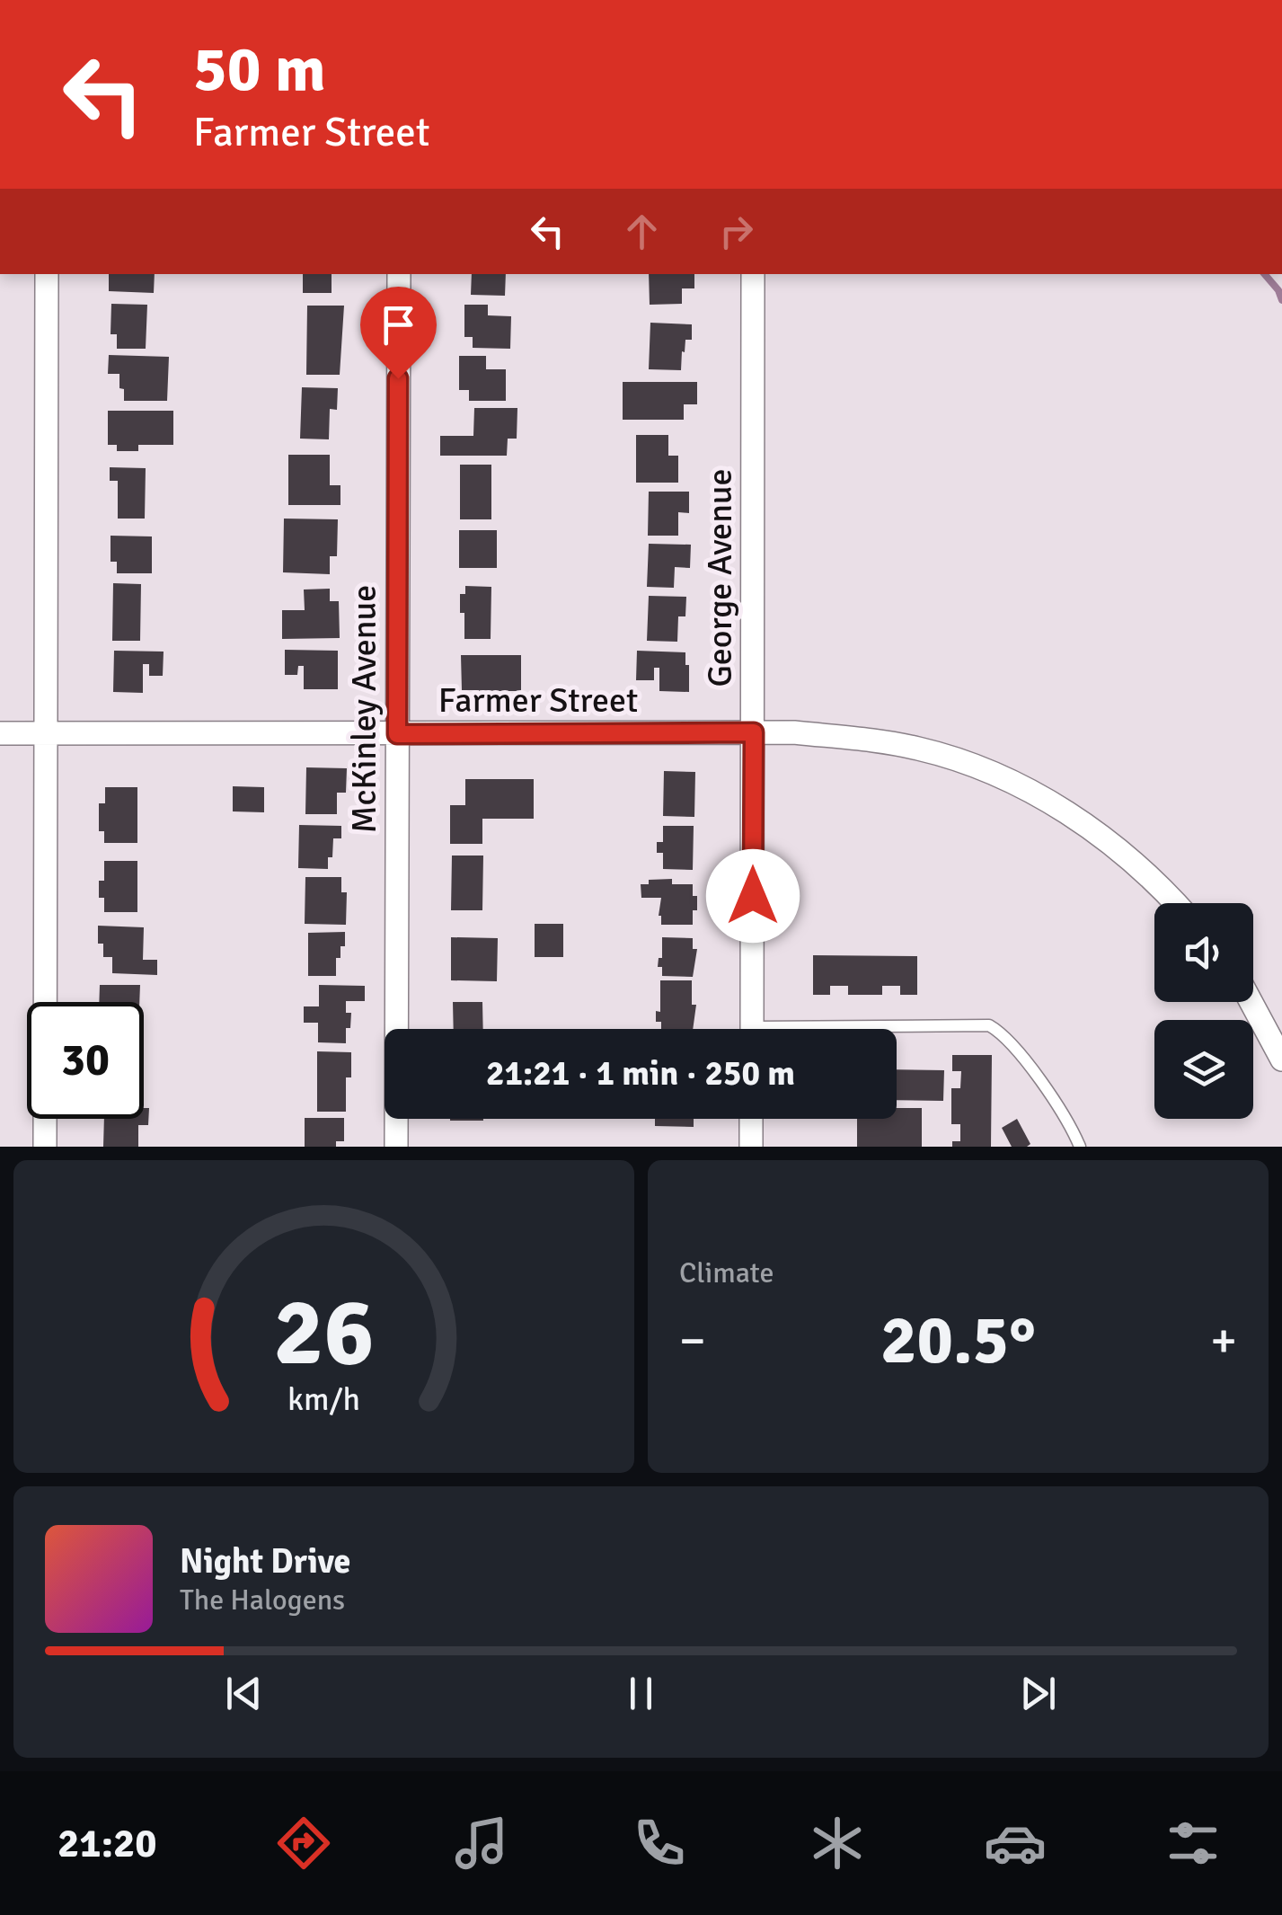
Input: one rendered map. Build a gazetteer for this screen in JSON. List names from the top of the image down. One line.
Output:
{"streets":{"street":["George Avenue","Farmer Street","McKinley Avenue"]},"crossings":[["George Avenue","Farmer Street"],["Farmer Street","McKinley Avenue"]],"page":{"turn":["50 m","Farmer Street"],"limit":"30","trip":"21:21 · 1 min · 250 m","tile":"Climate","heat":["−","20.5°","+"],"song":["Night Drive","The Halogens"],"tabs":"21:20","gauge":["26","km/h"]}}
